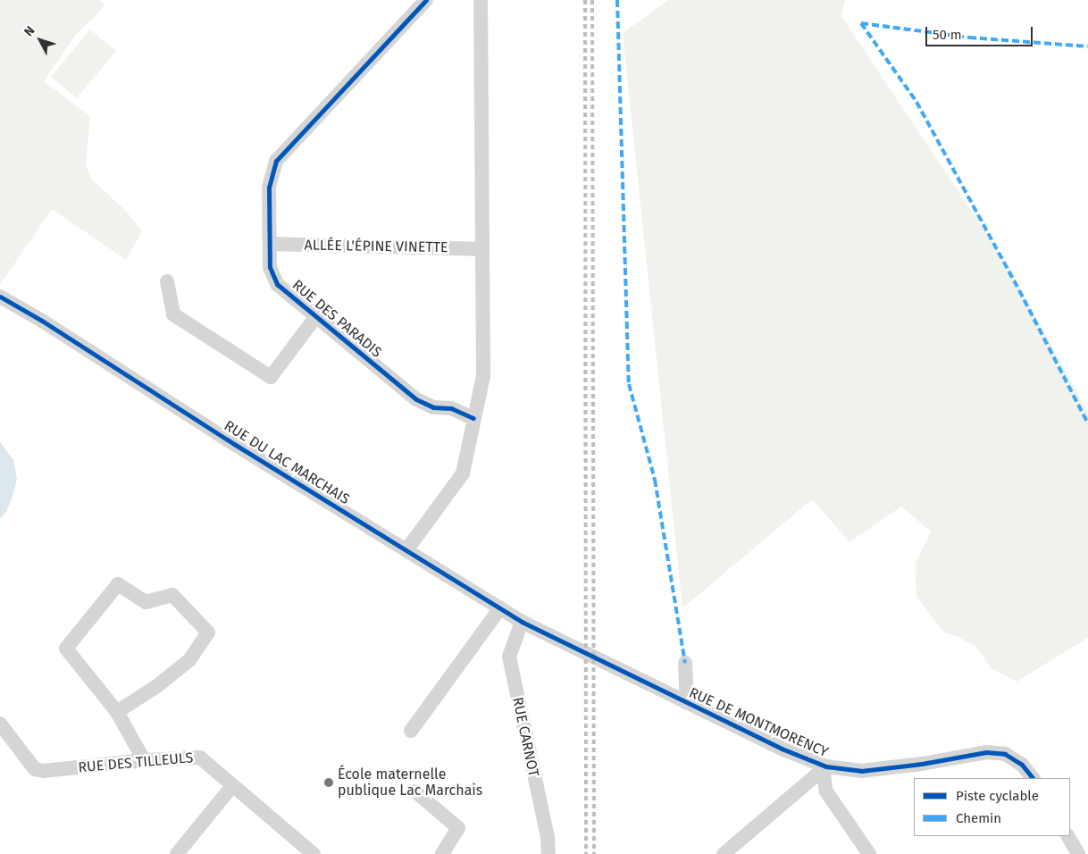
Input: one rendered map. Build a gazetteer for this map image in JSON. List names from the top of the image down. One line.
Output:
{"streets":{"street":["ALLÉE L'ÉPINE VINETTE","RUE DES PARADIS","RUE DU LAC MARCHAIS","RUE DE MONTMORENCY","RUE CARNOT","RUE DES TILLEULS"]},"crossings":[["ALLÉE L'ÉPINE VINETTE","RUE DES PARADIS"],["RUE DU LAC MARCHAIS","RUE DE MONTMORENCY"],["RUE DU LAC MARCHAIS","RUE CARNOT"]],"places":["École maternelle publique Lac Marchais"],"legend":["Piste cyclable","Chemin"],"scale_bar":"50 m","north":"top left"}
